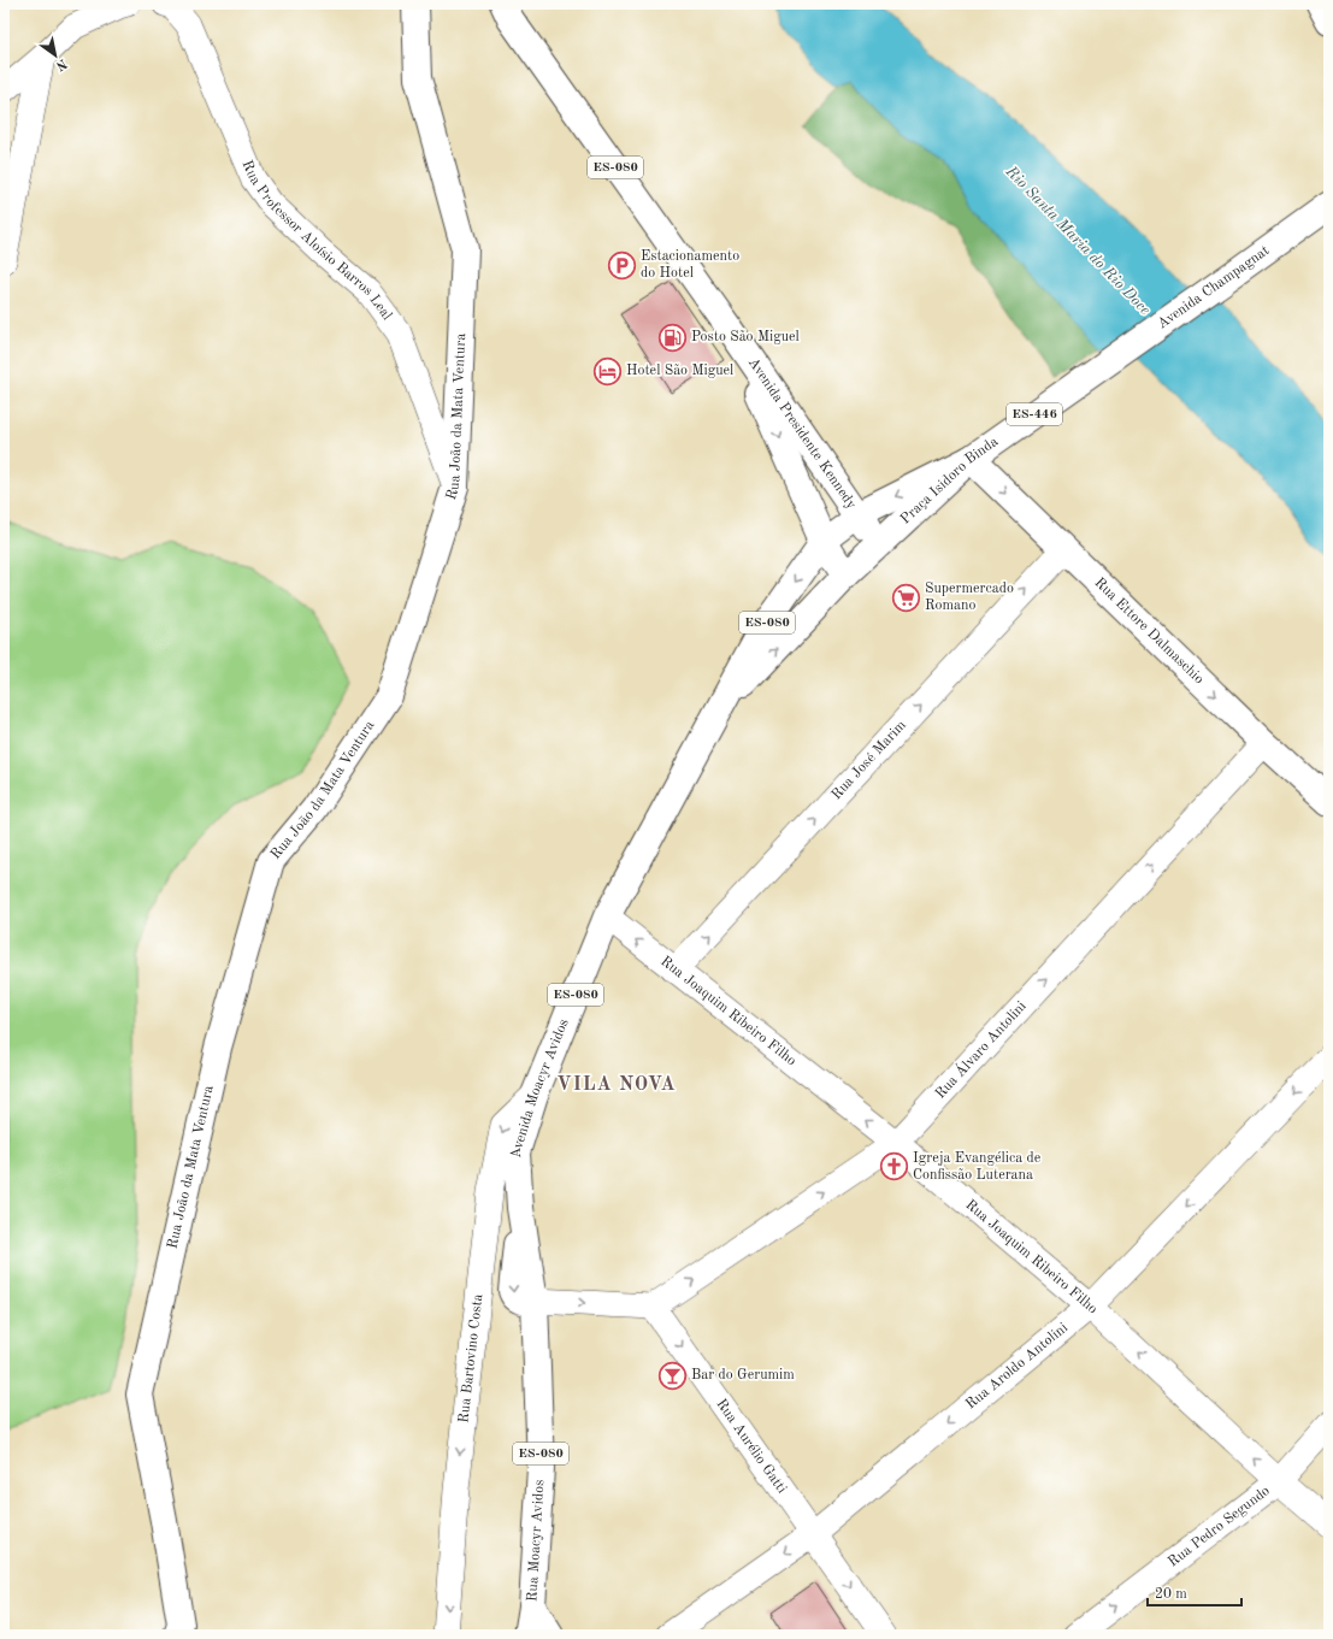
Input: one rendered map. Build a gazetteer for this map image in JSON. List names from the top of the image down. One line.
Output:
{"streets":{"main road":["ES-080","Avenida Champagnat","ES-446","Rua João da Mata Ventura","Avenida Presidente Kennedy","Praça Isidoro Binda","Rua Ettore Dalmaschio","Avenida Moacyr Avidos","Rua Moacyr Avidos"],"street":["Rua Professor Aloísio Barros Leal","Rua José Marim","Rua Joaquim Ribeiro Filho","Rua Álvaro Antolini","Rua Bartovino Costa","Rua Aroldo Antolini","Rua Aurélio Gatti","Rua Pedro Segundo"]},"crossings":[["Rua Professor Aloísio Barros Leal","Rua João da Mata Ventura"],["Avenida Champagnat","Praça Isidoro Binda"],["ES-446","Avenida Presidente Kennedy"],["ES-446","Praça Isidoro Binda"],["ES-446","Rua Ettore Dalmaschio"],["Avenida Presidente Kennedy","Avenida Moacyr Avidos"],["Praça Isidoro Binda","Rua Ettore Dalmaschio"],["Praça Isidoro Binda","Avenida Moacyr Avidos"],["Rua Ettore Dalmaschio","Rua José Marim"],["Rua Ettore Dalmaschio","Rua Álvaro Antolini"],["Rua José Marim","Rua Joaquim Ribeiro Filho"],["Rua Joaquim Ribeiro Filho","Rua Álvaro Antolini"],["Rua Joaquim Ribeiro Filho","Avenida Moacyr Avidos"],["Rua Joaquim Ribeiro Filho","Rua Aroldo Antolini"],["Rua Joaquim Ribeiro Filho","Rua Pedro Segundo"],["Rua Álvaro Antolini","Rua Aurélio Gatti"],["Avenida Moacyr Avidos","Rua Bartovino Costa"],["Avenida Moacyr Avidos","Rua Moacyr Avidos"],["Rua Aroldo Antolini","Rua Aurélio Gatti"]],"one_way":["Rua Ettore Dalmaschio","Rua José Marim","Rua Joaquim Ribeiro Filho","Rua Álvaro Antolini","Rua Bartovino Costa","Rua Aroldo Antolini","Rua Aurélio Gatti","Rua Pedro Segundo"],"districts":["VILA NOVA"],"water":["Rio Santa Maria do Rio Doce"],"places":{"parking":["Estacionamento do Hotel"],"fuel station":["Posto São Miguel"],"hotel":["Hotel São Miguel"],"supermarket":["Supermercado Romano"],"church":["Igreja Evangélica de Confissão Luterana"],"bar":["Bar do Gerumim"]},"scale_bar":"20 m","north":"bottom right"}
